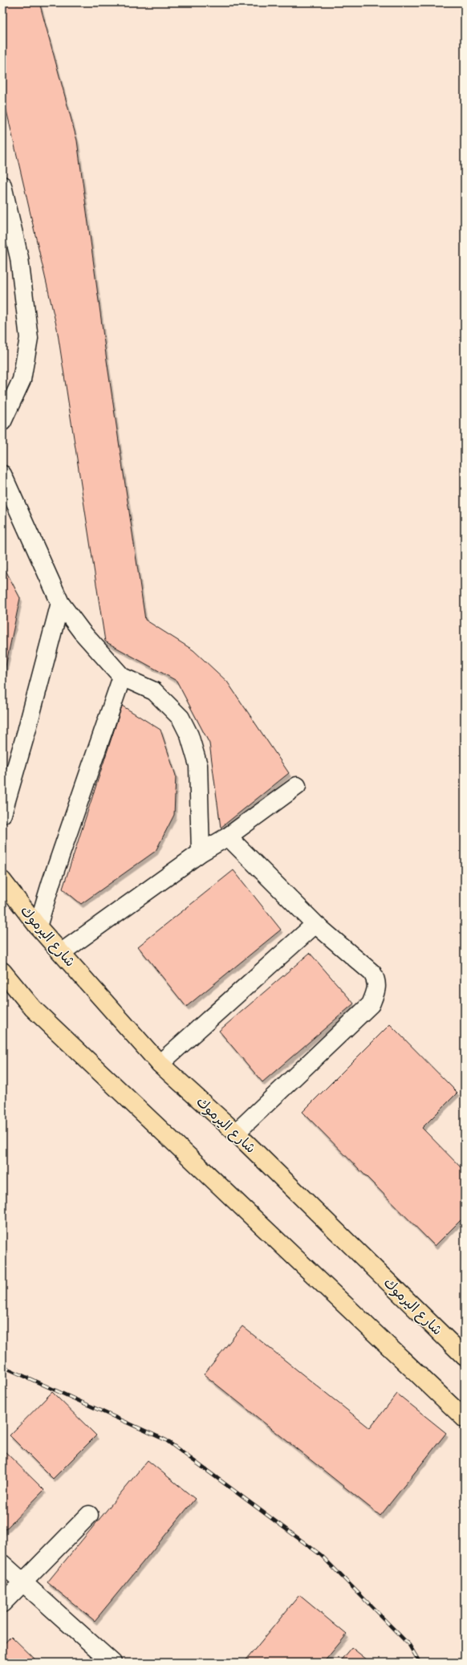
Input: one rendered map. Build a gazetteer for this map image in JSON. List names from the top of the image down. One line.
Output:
{"streets":{"highway":["شارع اليرموك"]}}
